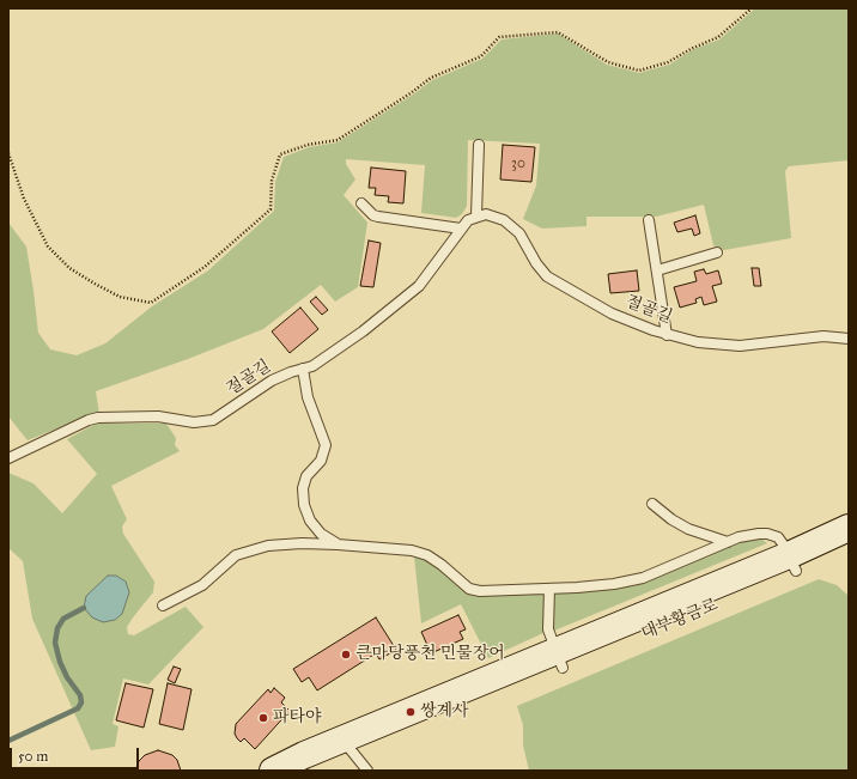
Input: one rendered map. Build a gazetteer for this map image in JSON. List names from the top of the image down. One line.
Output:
{"streets":{"main road":["대부황금로"],"lane":["절골길"]},"places":["큰마당풍천 민물장어","쌍계사","파타야"],"house_numbers":["30"],"scale_bar":"50 m"}
